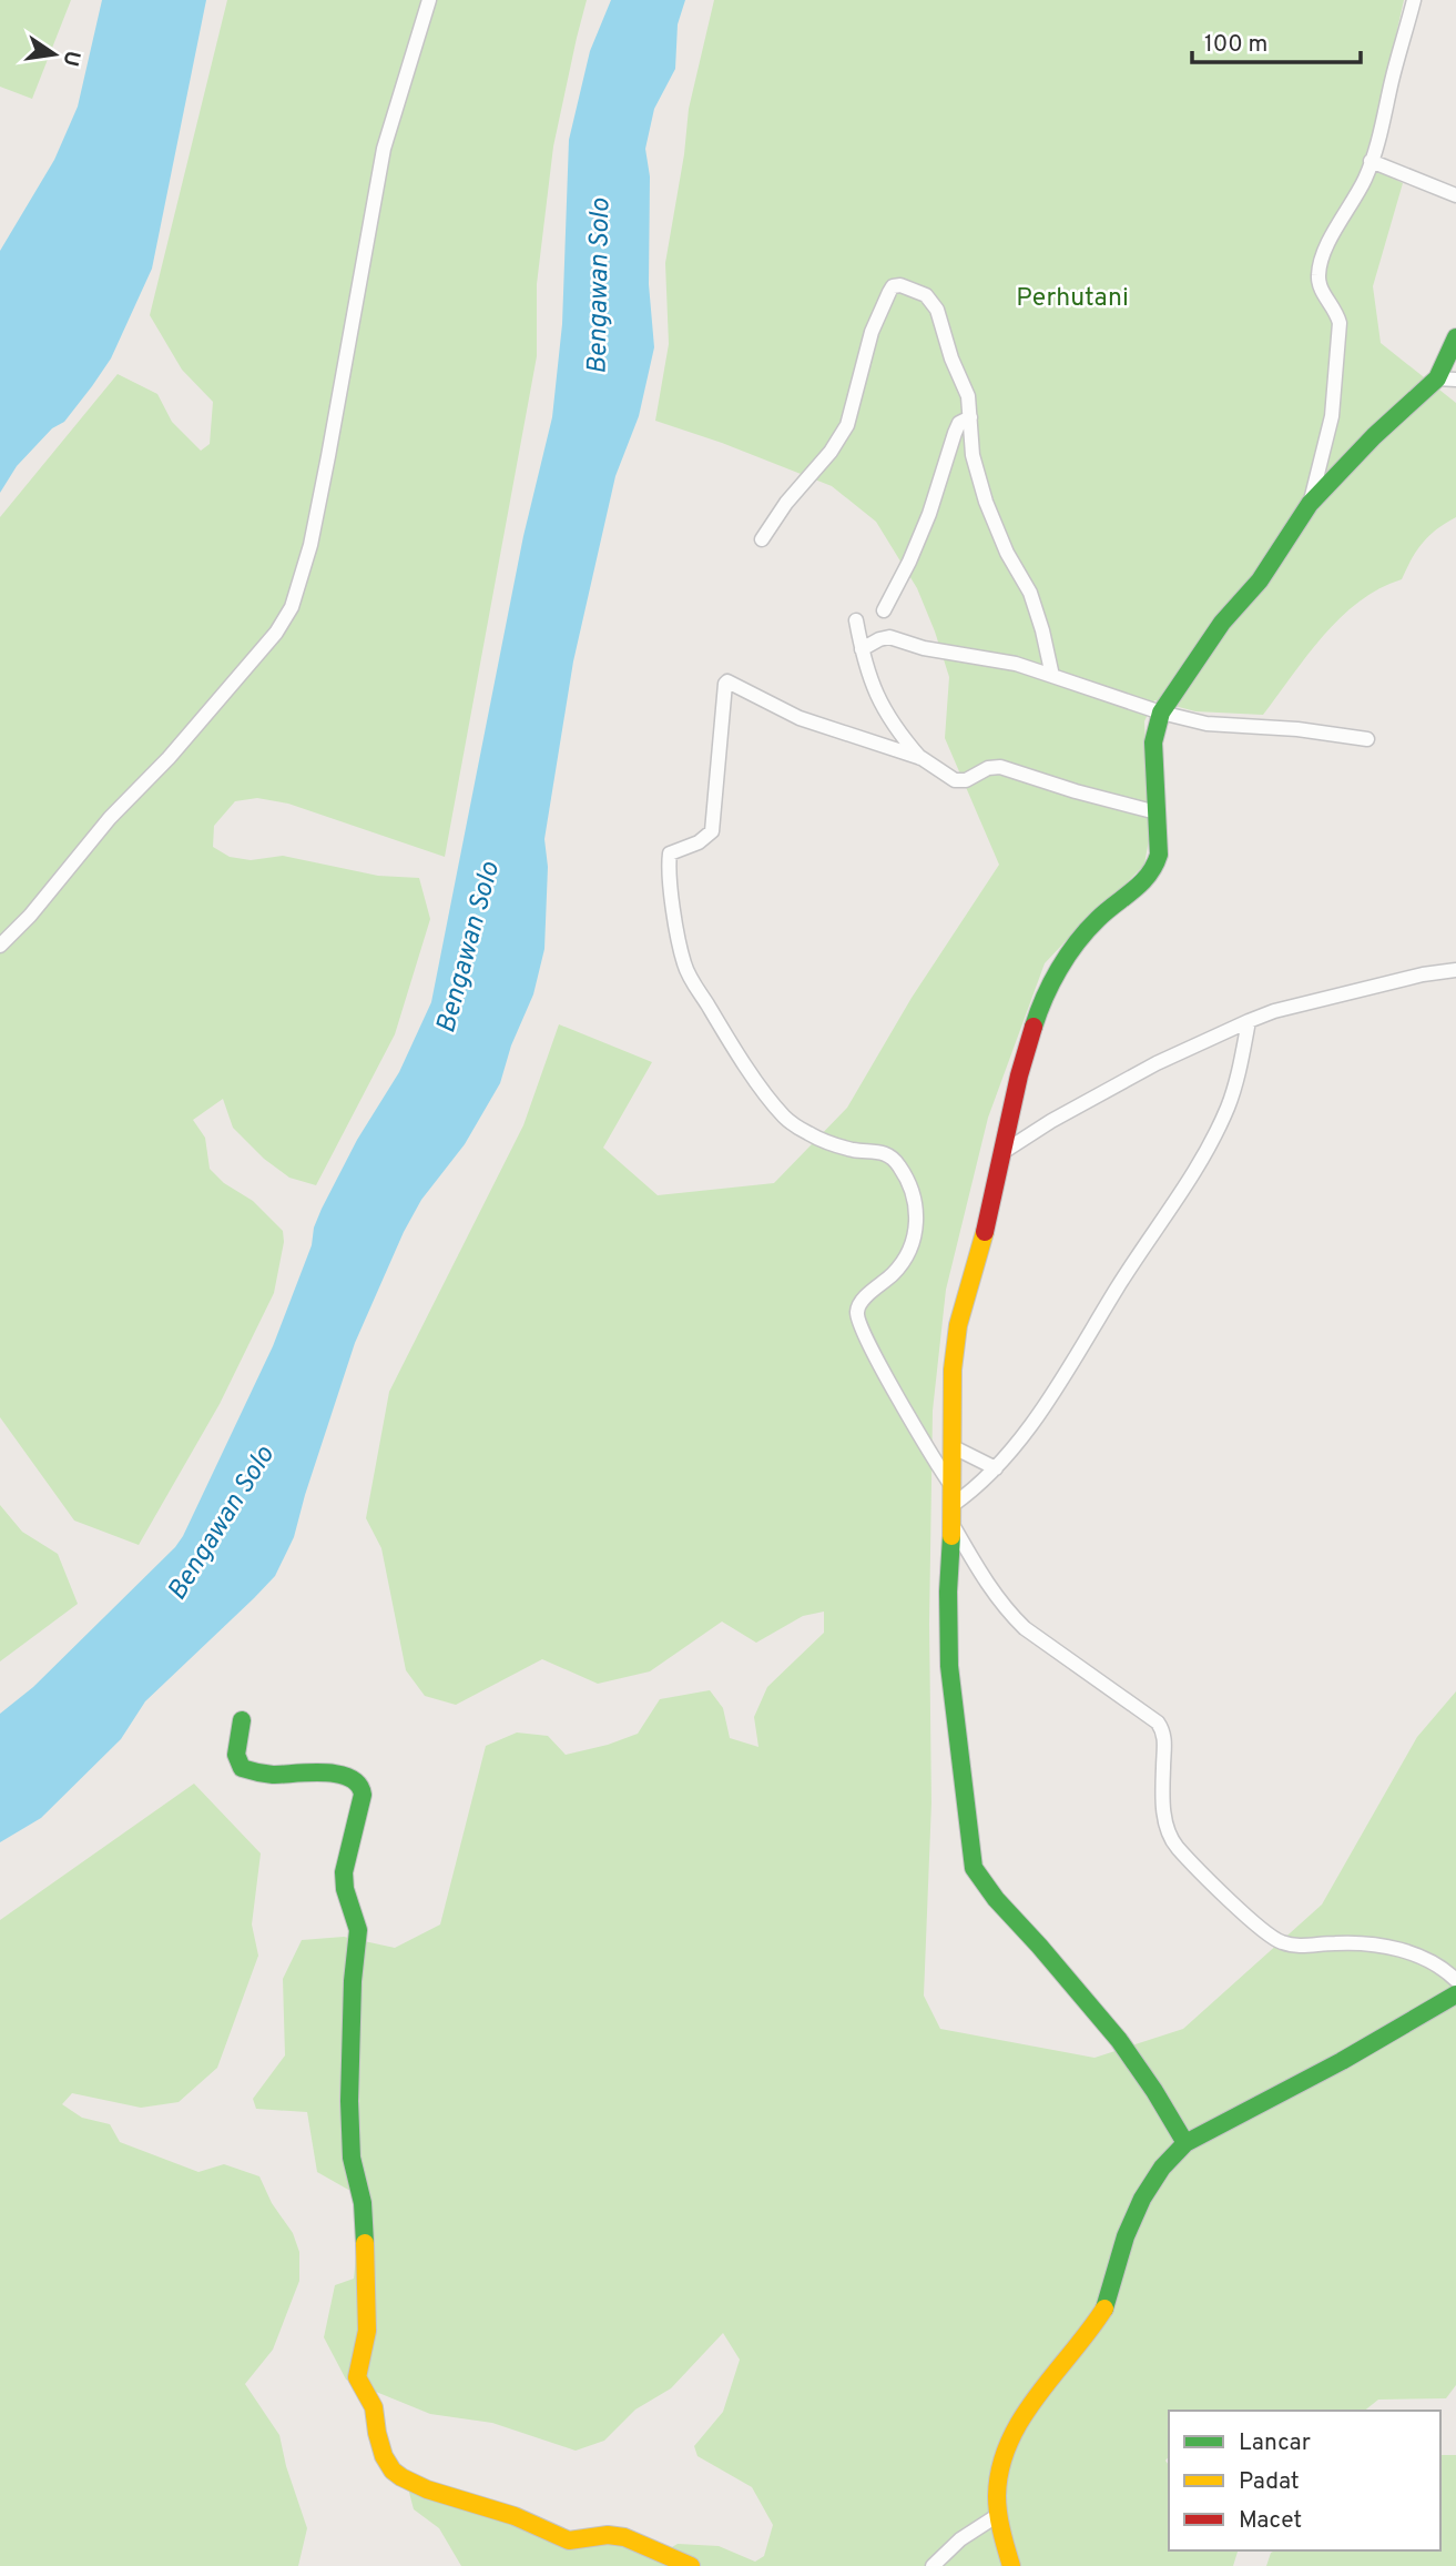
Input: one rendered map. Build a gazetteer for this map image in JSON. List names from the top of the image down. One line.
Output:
{"water":["Bengawan Solo"],"parks":["Perhutani"],"legend":["Lancar","Padat","Macet"],"scale_bar":"100 m","north":"right"}
